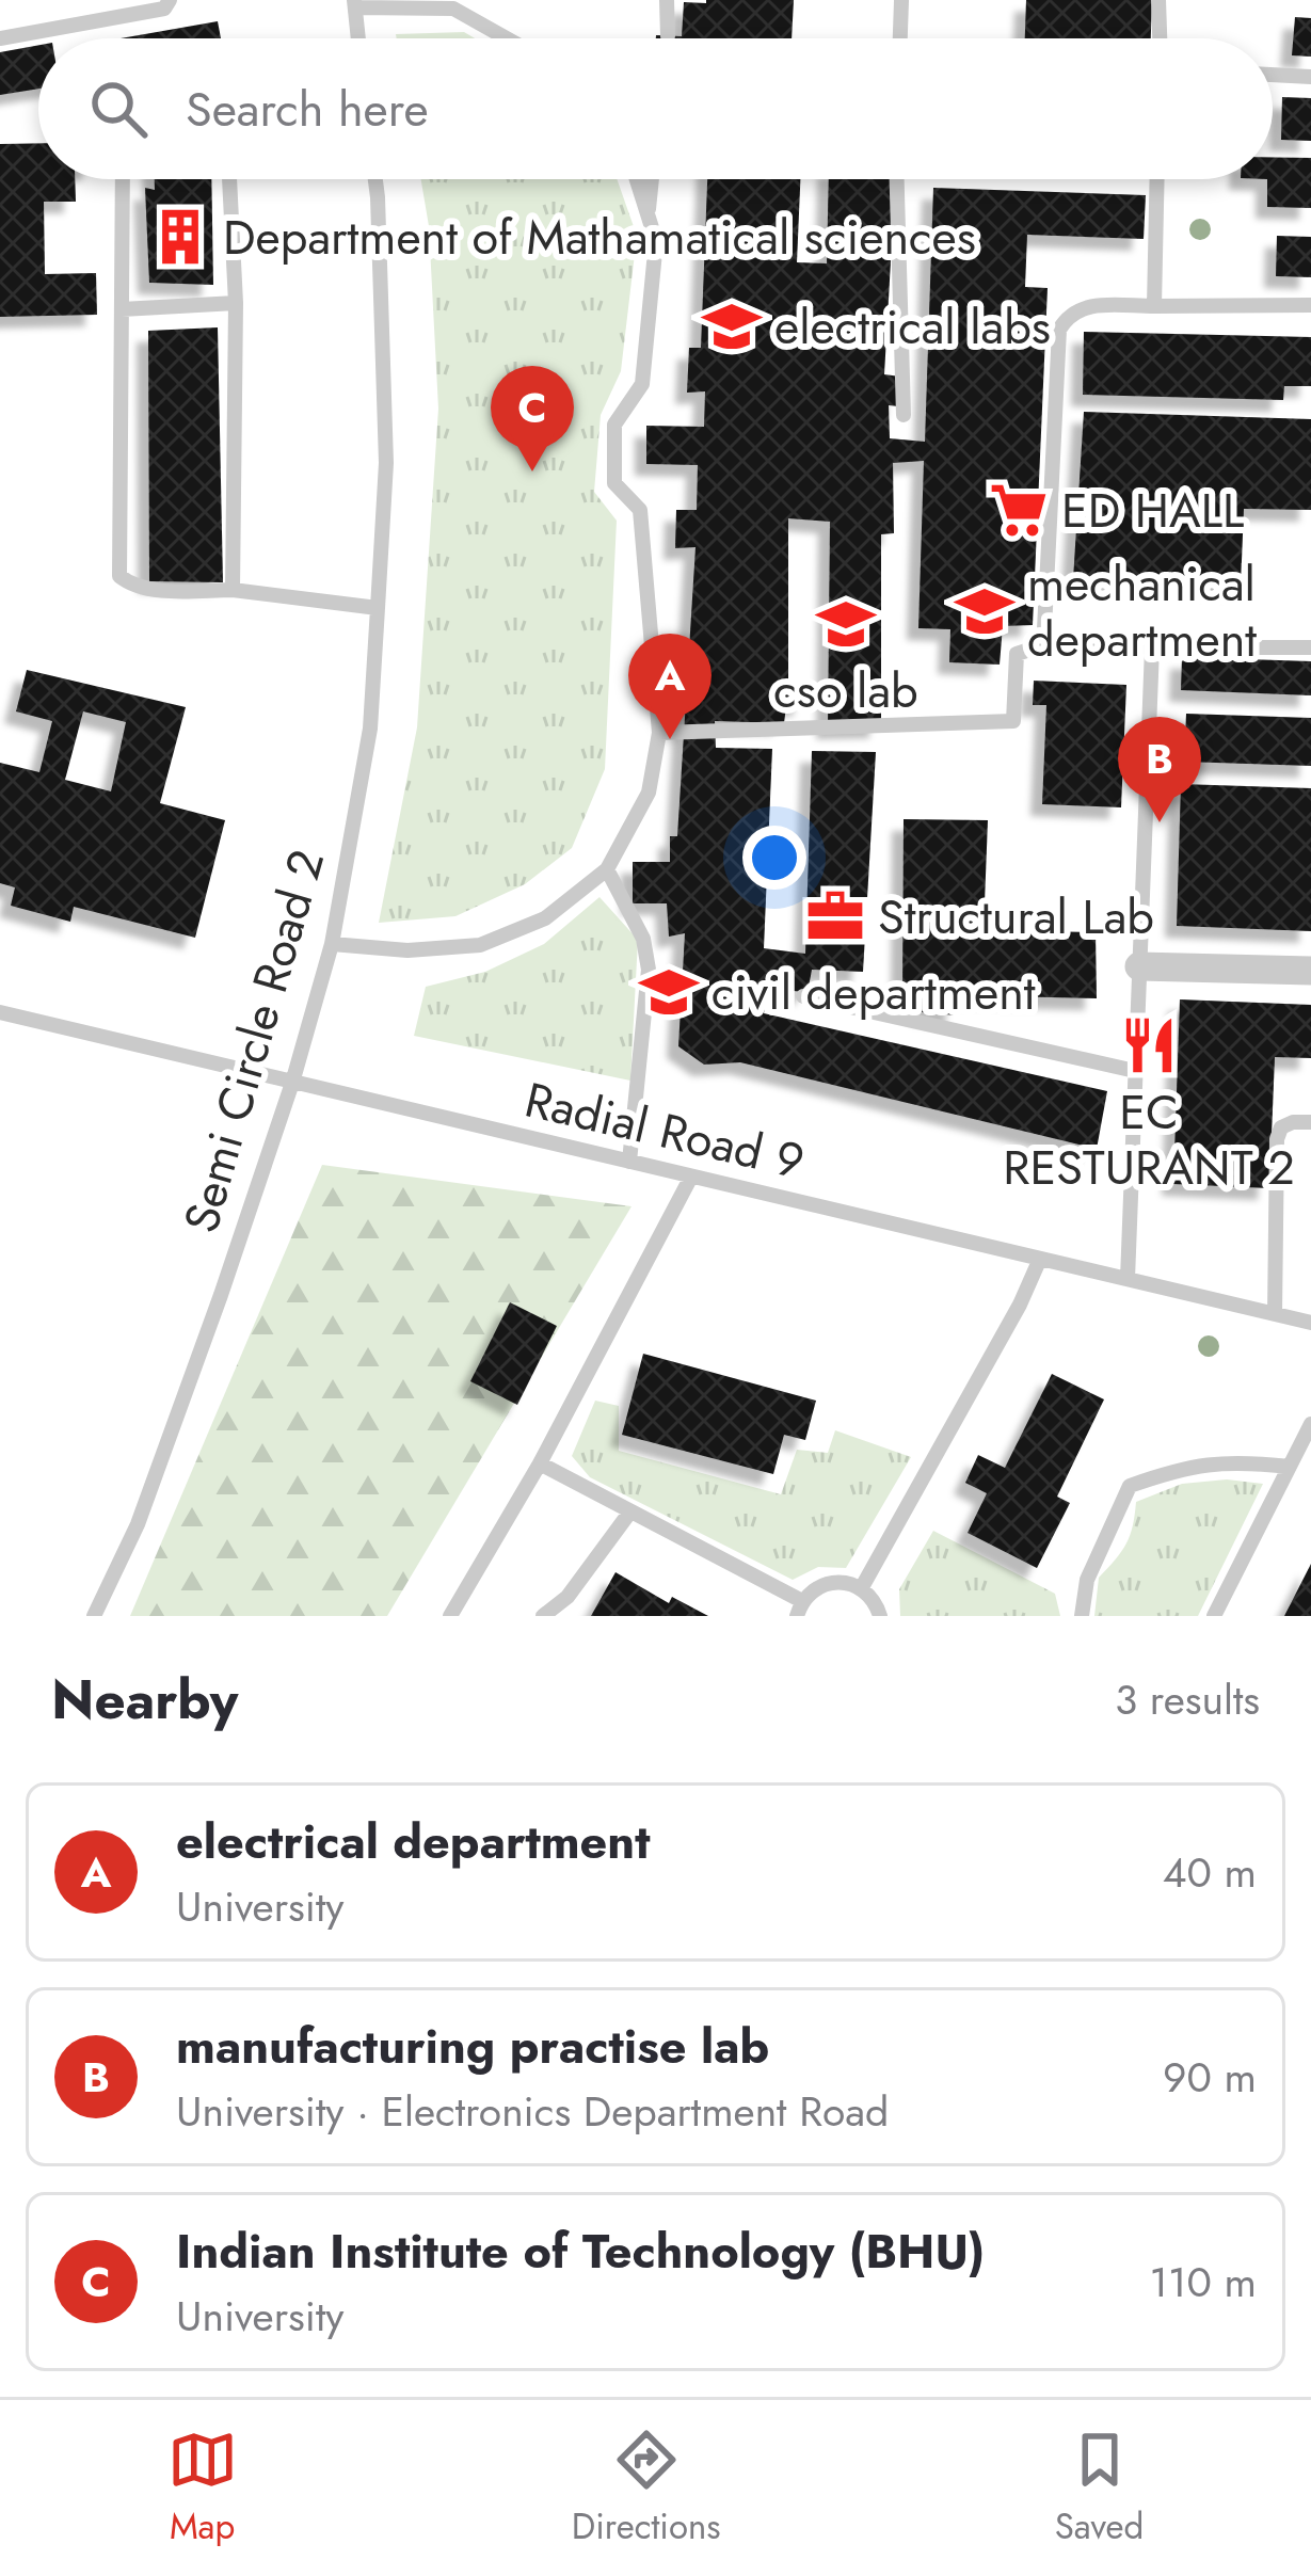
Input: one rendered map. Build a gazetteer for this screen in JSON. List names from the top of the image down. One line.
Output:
{"streets":{"lane":["Semi Circle Road 2","Radial Road 9"]},"crossings":[["Semi Circle Road 2","Radial Road 9"]],"places":{"building":["Department of Mathamatical sciences"],"school or university":["electrical labs","mechanical department","cso lab","civil department"],"supermarket":["ED HALL"],"office":["Structural Lab"],"restaurant":["EC RESTURANT 2"]},"page":{"search":"Search here","pins":["C","A","B"],"heading":["Nearby","3 results"],"list":[{"mark":"A","name":"electrical department","note":"University","value":"40 m"},{"mark":"B","name":"manufacturing practise lab","note":"University · Electronics Department Road","value":"90 m"},{"mark":"C","name":"Indian Institute of Technology (BHU)","note":"University","value":"110 m"}],"nav":["Map","Directions","Saved"]}}
